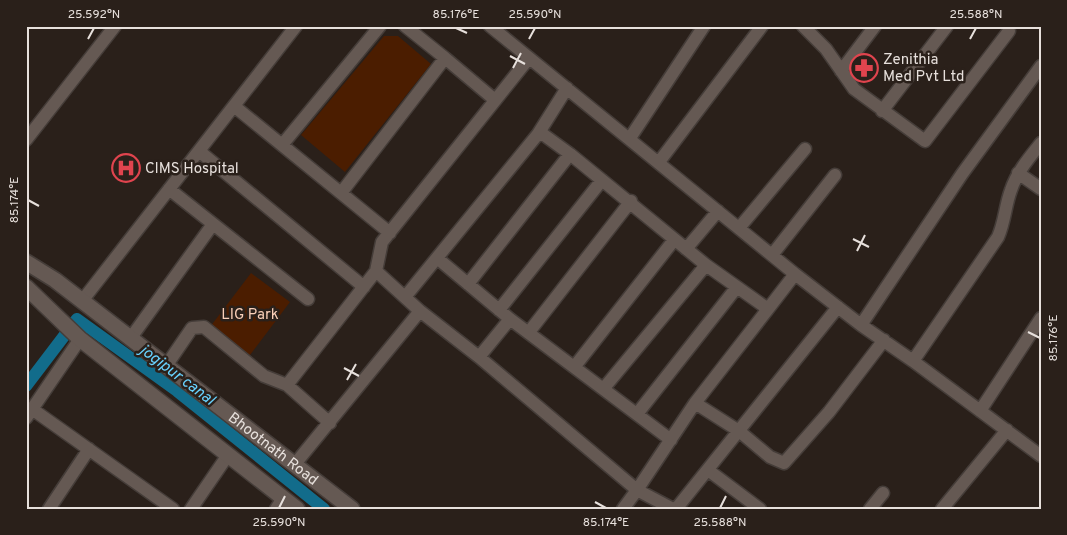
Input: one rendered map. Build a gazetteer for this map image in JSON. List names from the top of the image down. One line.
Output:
{"streets":{"street":["Bhootnath Road"]},"water":["jogipur canal"],"parks":["LIG Park"],"places":{"pharmacy":["Zenithia Med Pvt Ltd"],"hospital":["CIMS Hospital"]},"coordinates":["25.592°N","85.176°E","25.590°N","25.588°N","85.174°E"]}
